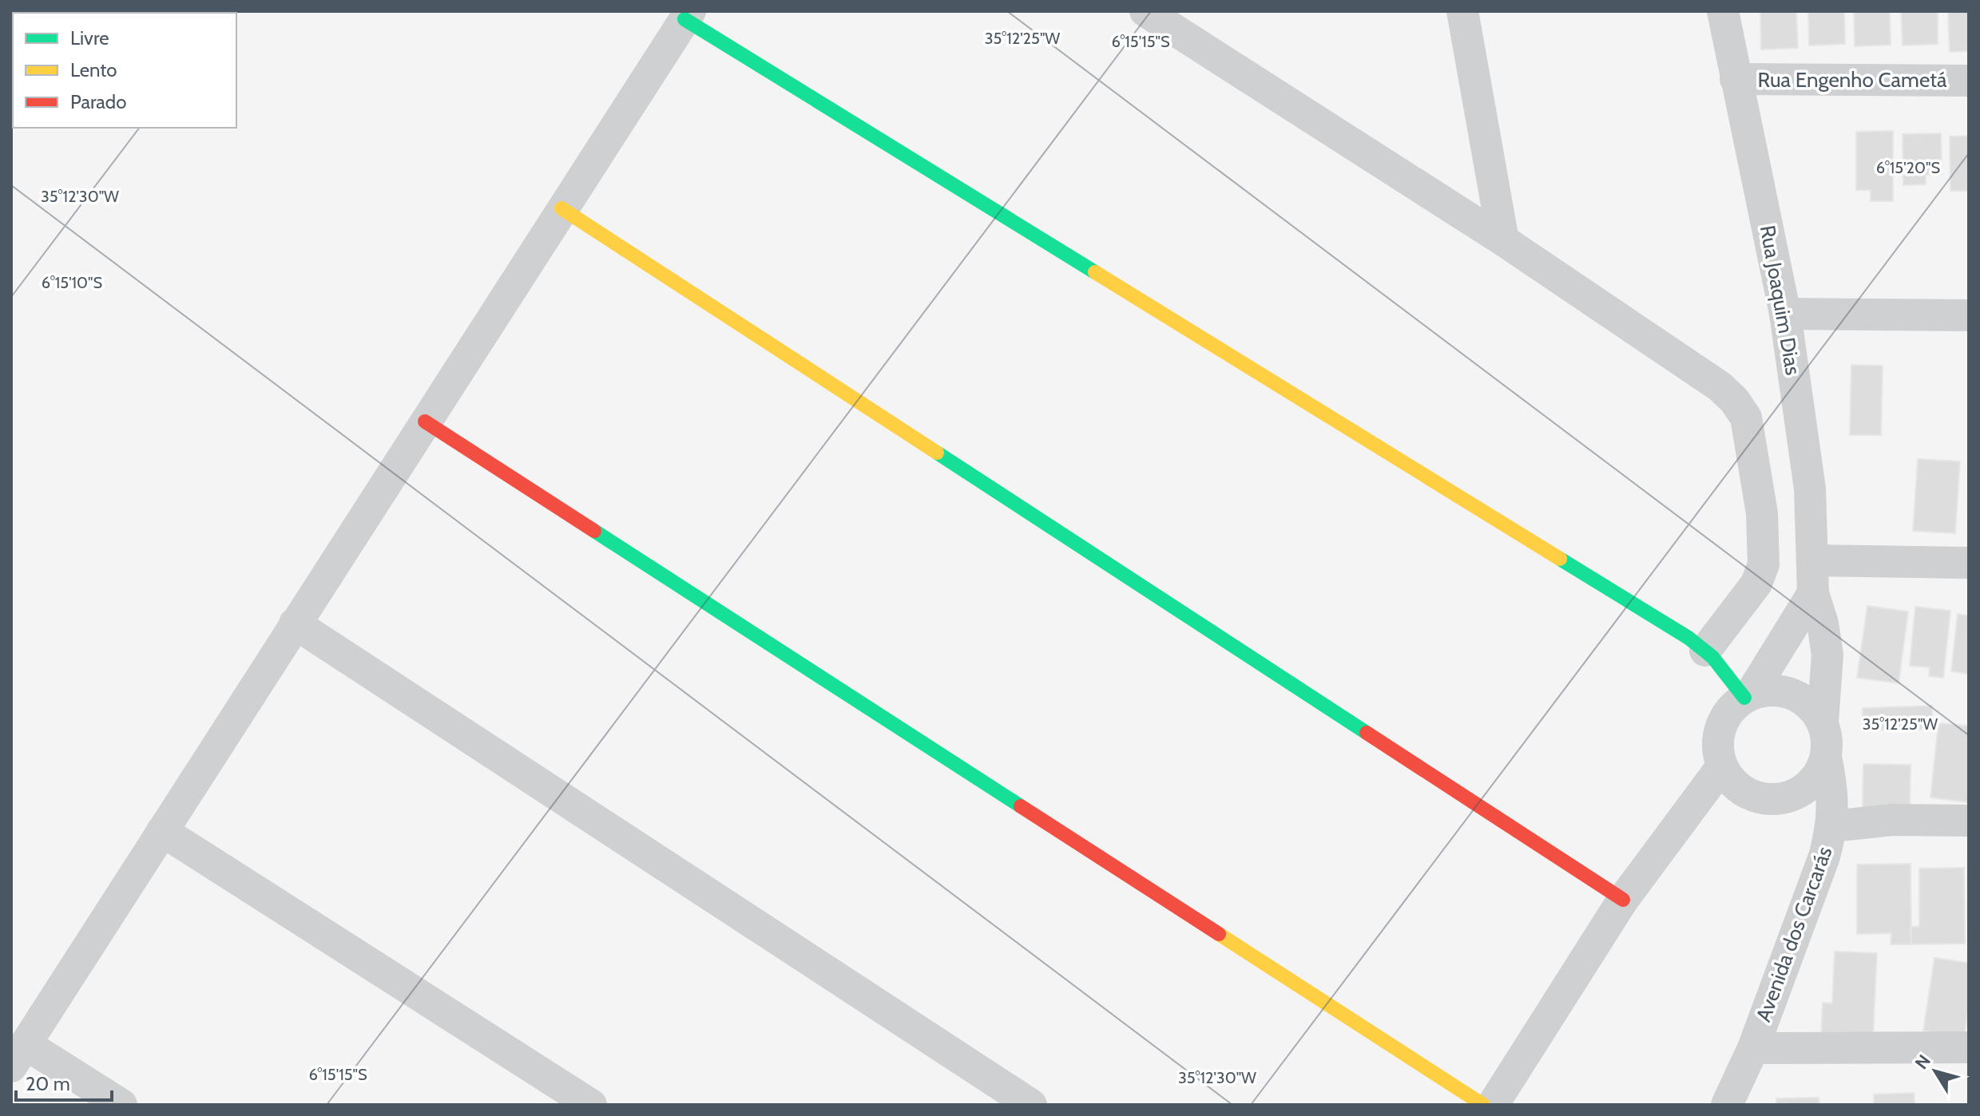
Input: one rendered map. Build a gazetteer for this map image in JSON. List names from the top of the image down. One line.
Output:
{"streets":{"street":["Rua Engenho Cametá","Rua Joaquim Dias","Avenida dos Carcarás"]},"crossings":[["Rua Engenho Cametá","Rua Joaquim Dias"]],"legend":["Livre","Lento","Parado"],"scale_bar":"20 m","north":"top left","coordinates":["35°12'25\"W","6°15'15\"S","6°15'20\"S","35°12'30\"W","6°15'10\"S"]}
